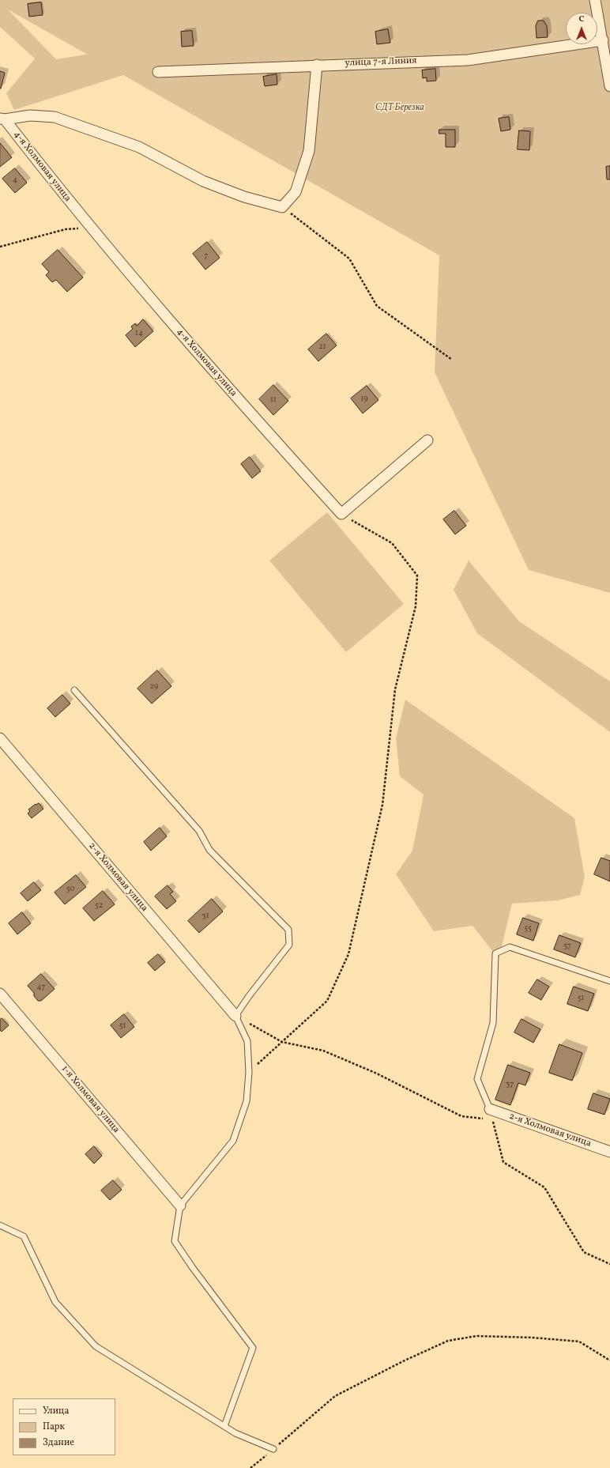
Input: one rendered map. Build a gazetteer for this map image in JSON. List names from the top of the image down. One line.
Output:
{"streets":{"street":["улица 7-я Линия","4-я Холмовая улица","2-я Холмовая улица","1-я Холмовая улица"]},"parks":["СДТ Березка"],"house_numbers":["4","7","14","21","19","11","29","50","52","31","55","57","47","51","51","37"],"legend":["Улица","Парк","Здание"],"north":"top"}
